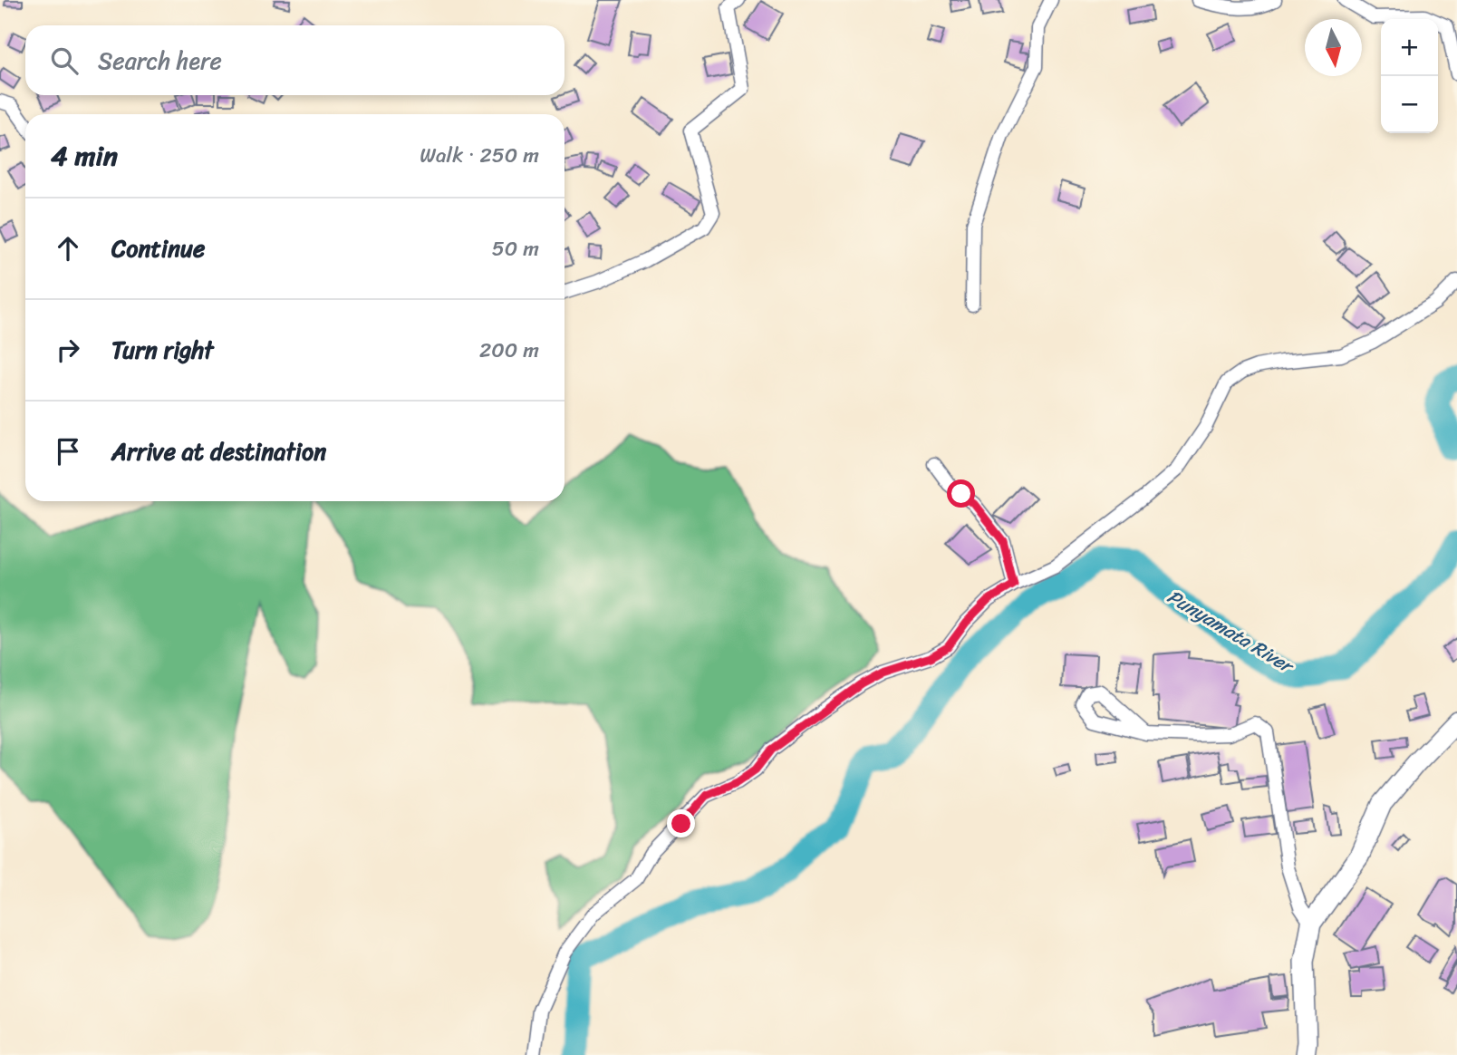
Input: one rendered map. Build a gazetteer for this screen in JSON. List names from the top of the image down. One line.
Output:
{"water":["Punyamata River"],"north":"bottom","page":{"map_buttons":["+","−"],"search":"Search here","heading":["4 min","Walk · 250 m"],"list":[["Continue","50 m"],["Turn right","200 m"],"Arrive at destination"]}}
